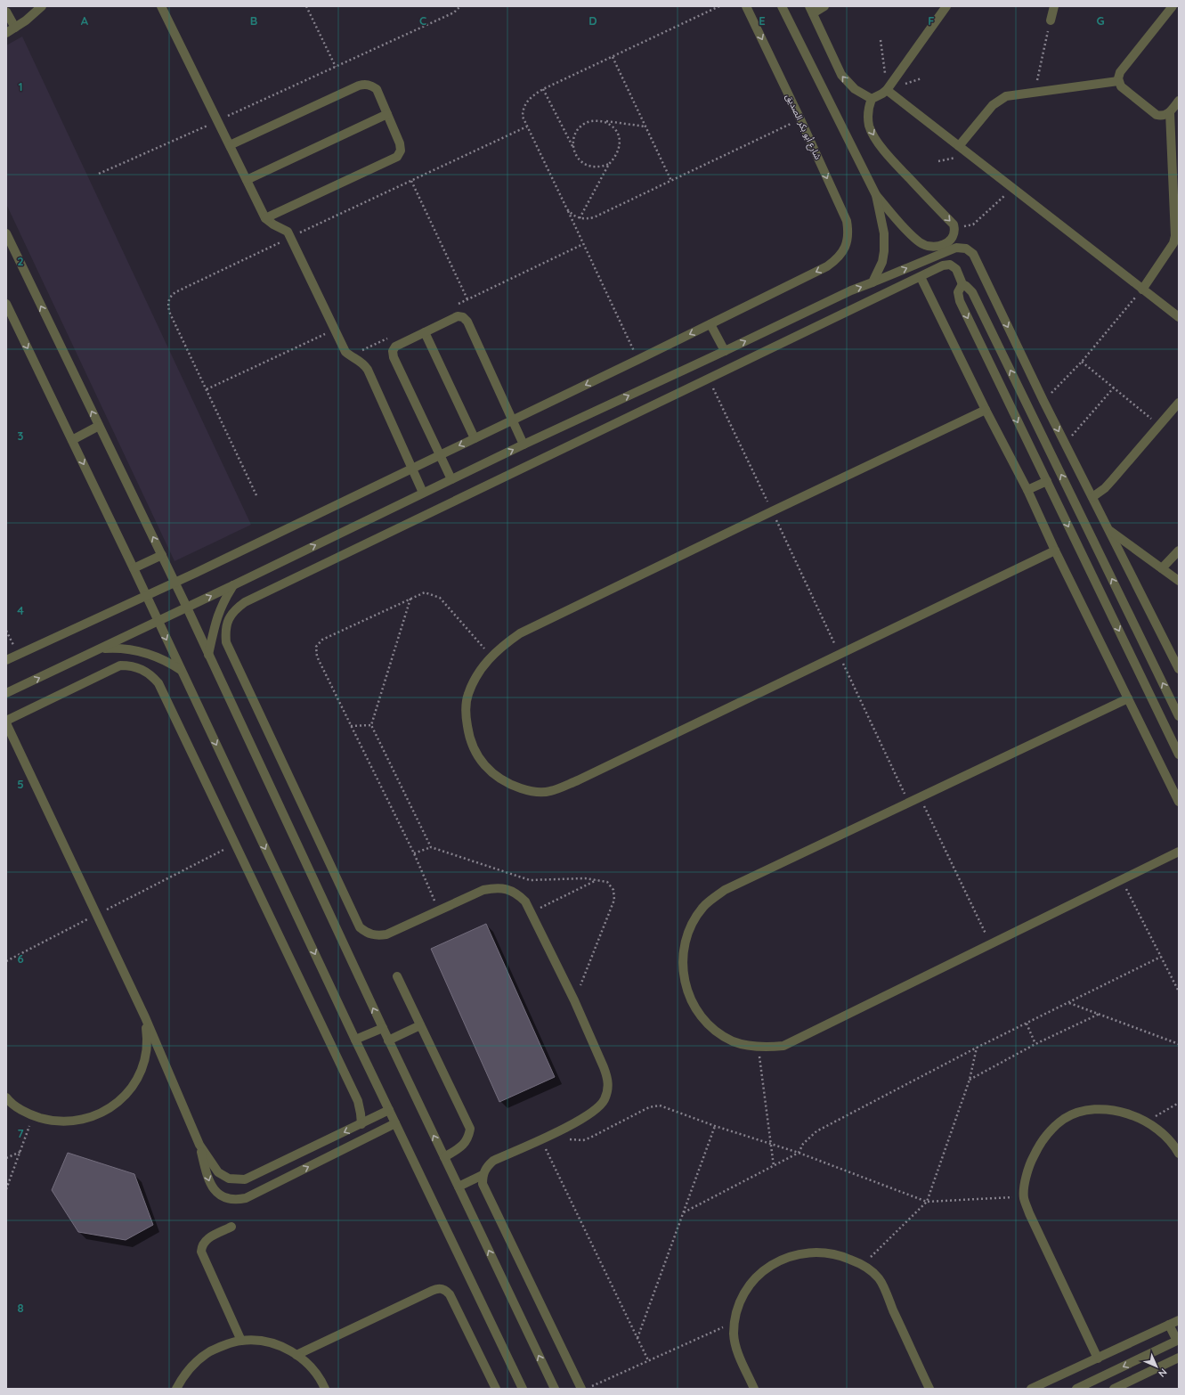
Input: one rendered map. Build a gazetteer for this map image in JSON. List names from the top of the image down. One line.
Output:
{"streets":{"street":["شارع أبو بكر الصديق"]},"north":"bottom right","grid":{"columns":["A","B","C","D","E","F","G"],"rows":["1","2","3","4","5","6","7","8"]}}
